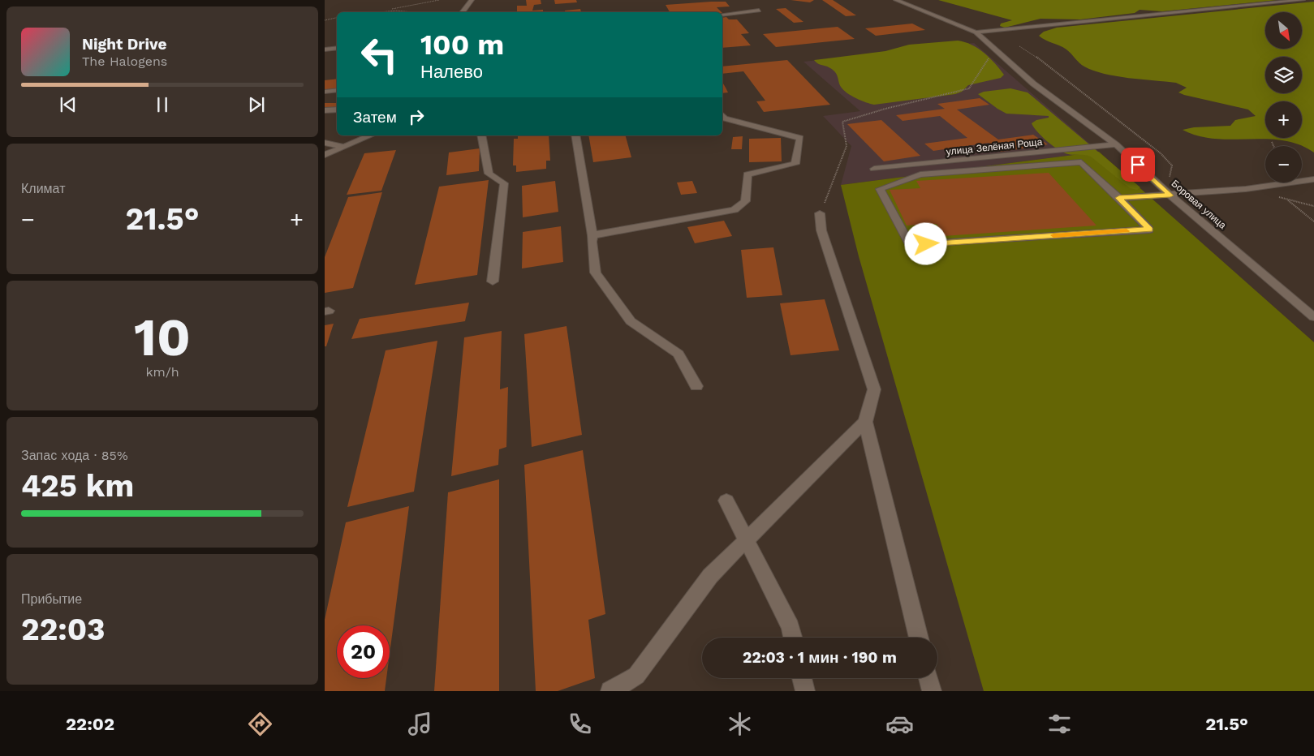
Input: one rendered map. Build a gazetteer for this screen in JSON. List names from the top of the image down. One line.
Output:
{"streets":{"street":["улица Зелёная Роща","Боровая улица"]},"crossings":[["улица Зелёная Роща","Боровая улица"]],"north":"bottom right","page":{"map_buttons":["+","−"],"turn":["100 m","Налево"],"song":["Night Drive","The Halogens"],"then":"Затем","tile":["Климат",["10","km/h"],["Запас хода · 85%","425 km"],["Прибытие","22:03"]],"heat":["−","21.5°","+"],"limit":"20","trip":"22:03 · 1 мин · 190 m","tabs":["22:02","21.5°"]}}
